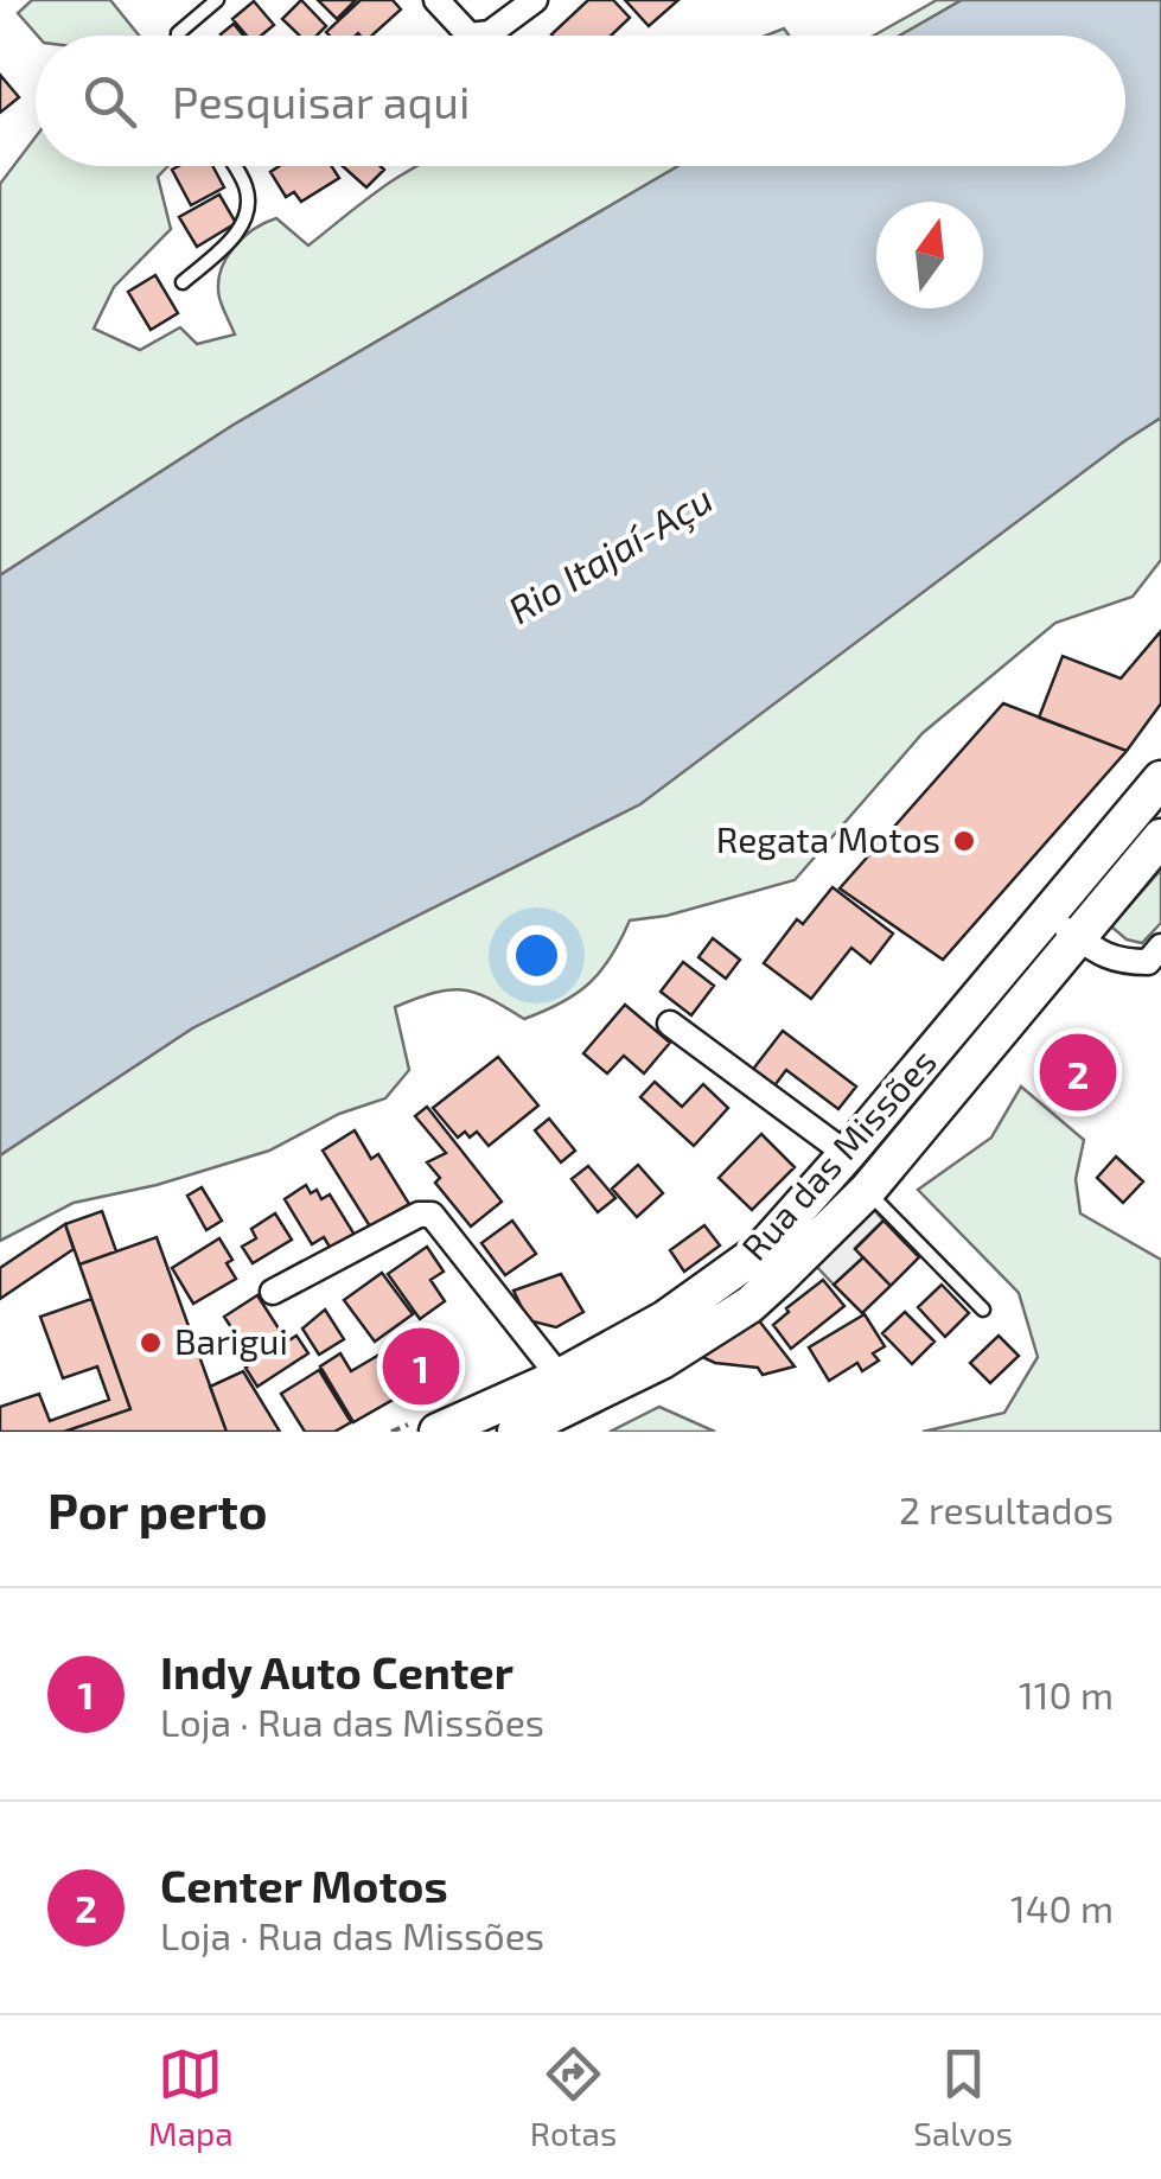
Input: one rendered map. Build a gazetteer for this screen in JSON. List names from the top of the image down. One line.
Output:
{"streets":{"main road":["Rua das Missões"]},"water":["Rio Itajaí-Açu"],"places":["Regata Motos","Barigui"],"north":"top","page":{"search":"Pesquisar aqui","pins":["2","1"],"heading":["Por perto","2 resultados"],"list":[{"mark":"1","name":"Indy Auto Center","note":"Loja · Rua das Missões","value":"110 m"},{"mark":"2","name":"Center Motos","note":"Loja · Rua das Missões","value":"140 m"}],"nav":["Mapa","Rotas","Salvos"]}}
